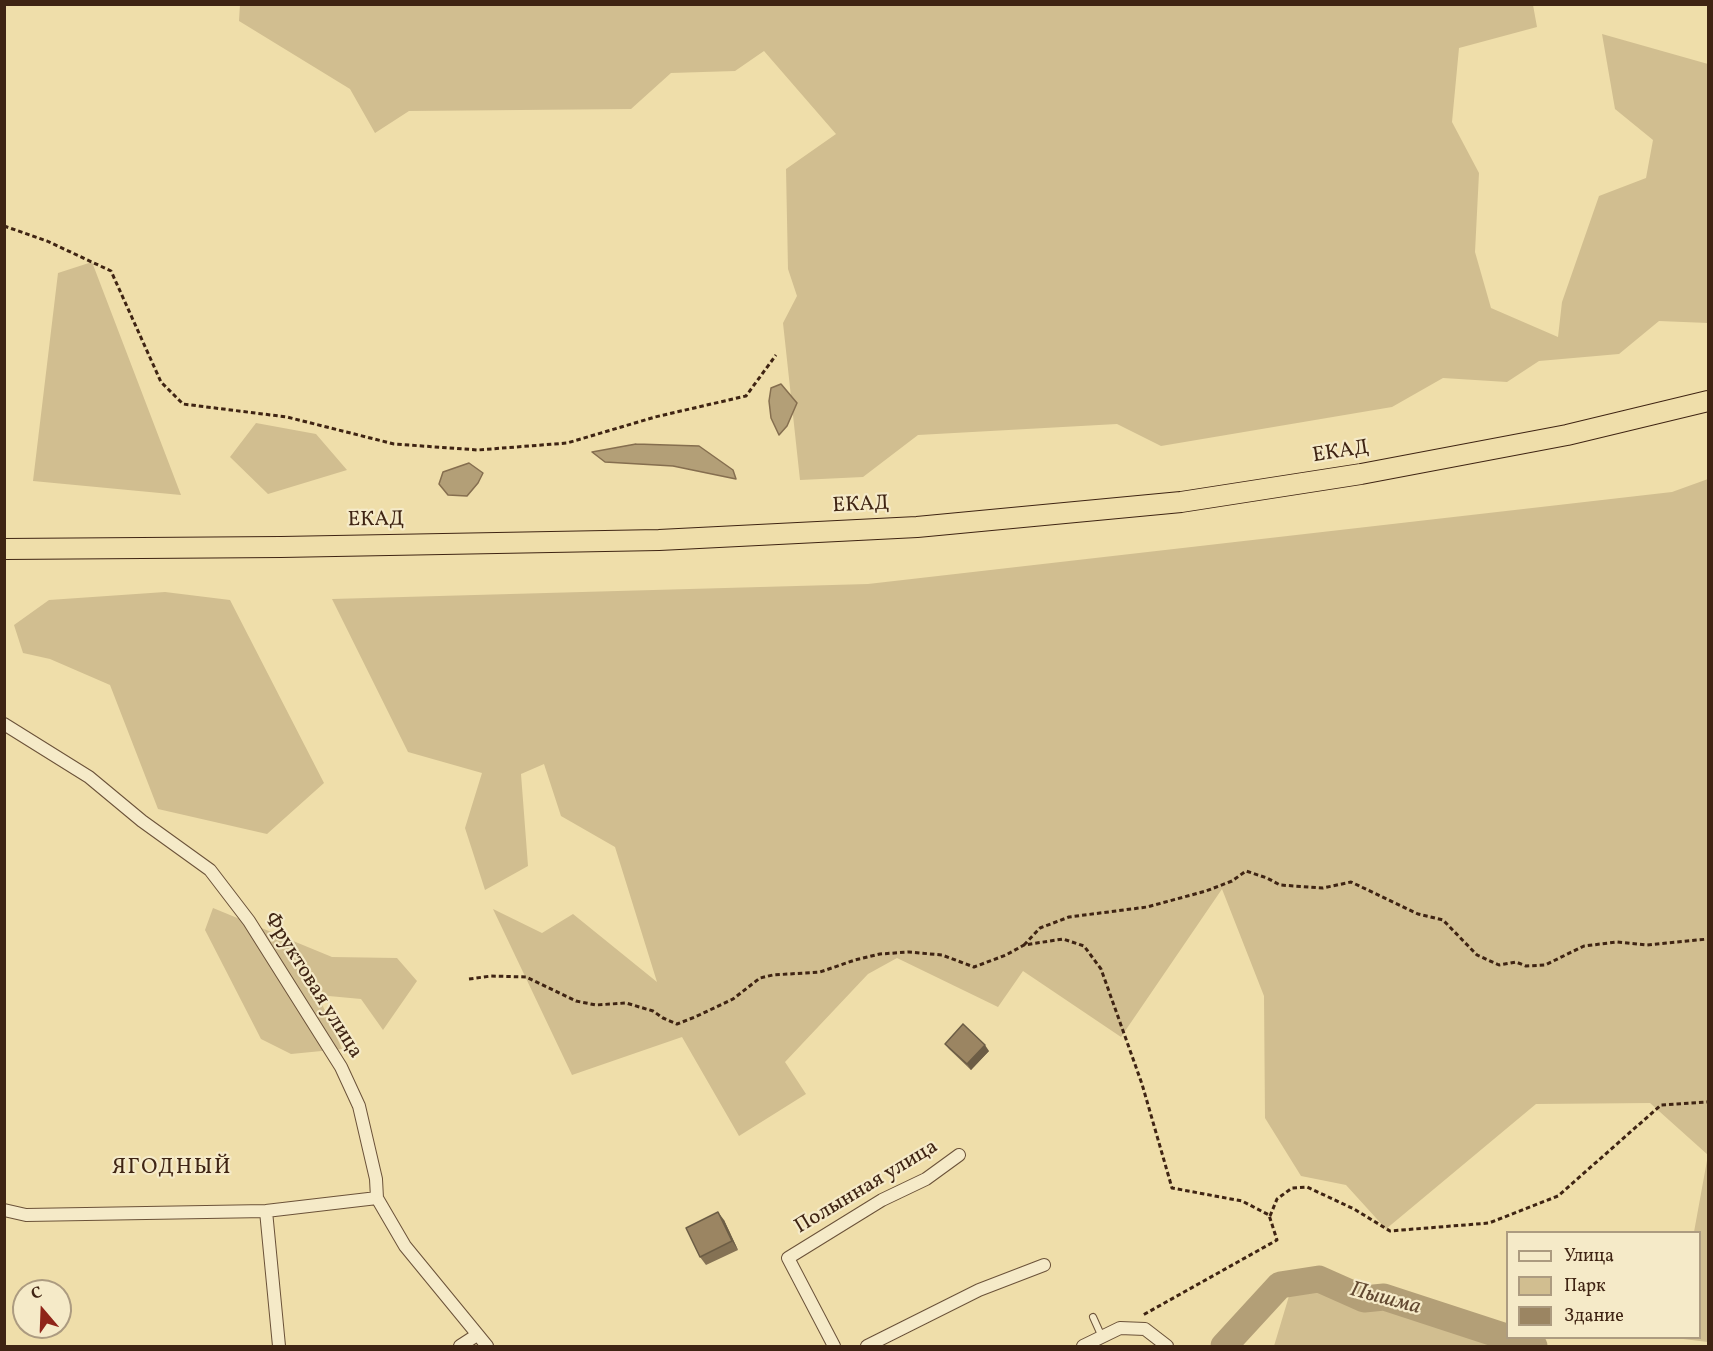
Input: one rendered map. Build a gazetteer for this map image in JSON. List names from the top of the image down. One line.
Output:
{"streets":{"highway":["ЕКАД"],"street":["Фруктовая улица","Полынная улица"]},"districts":["ЯГОДНЫЙ"],"water":["Пышма"],"legend":["Улица","Парк","Здание"],"north":"top"}
